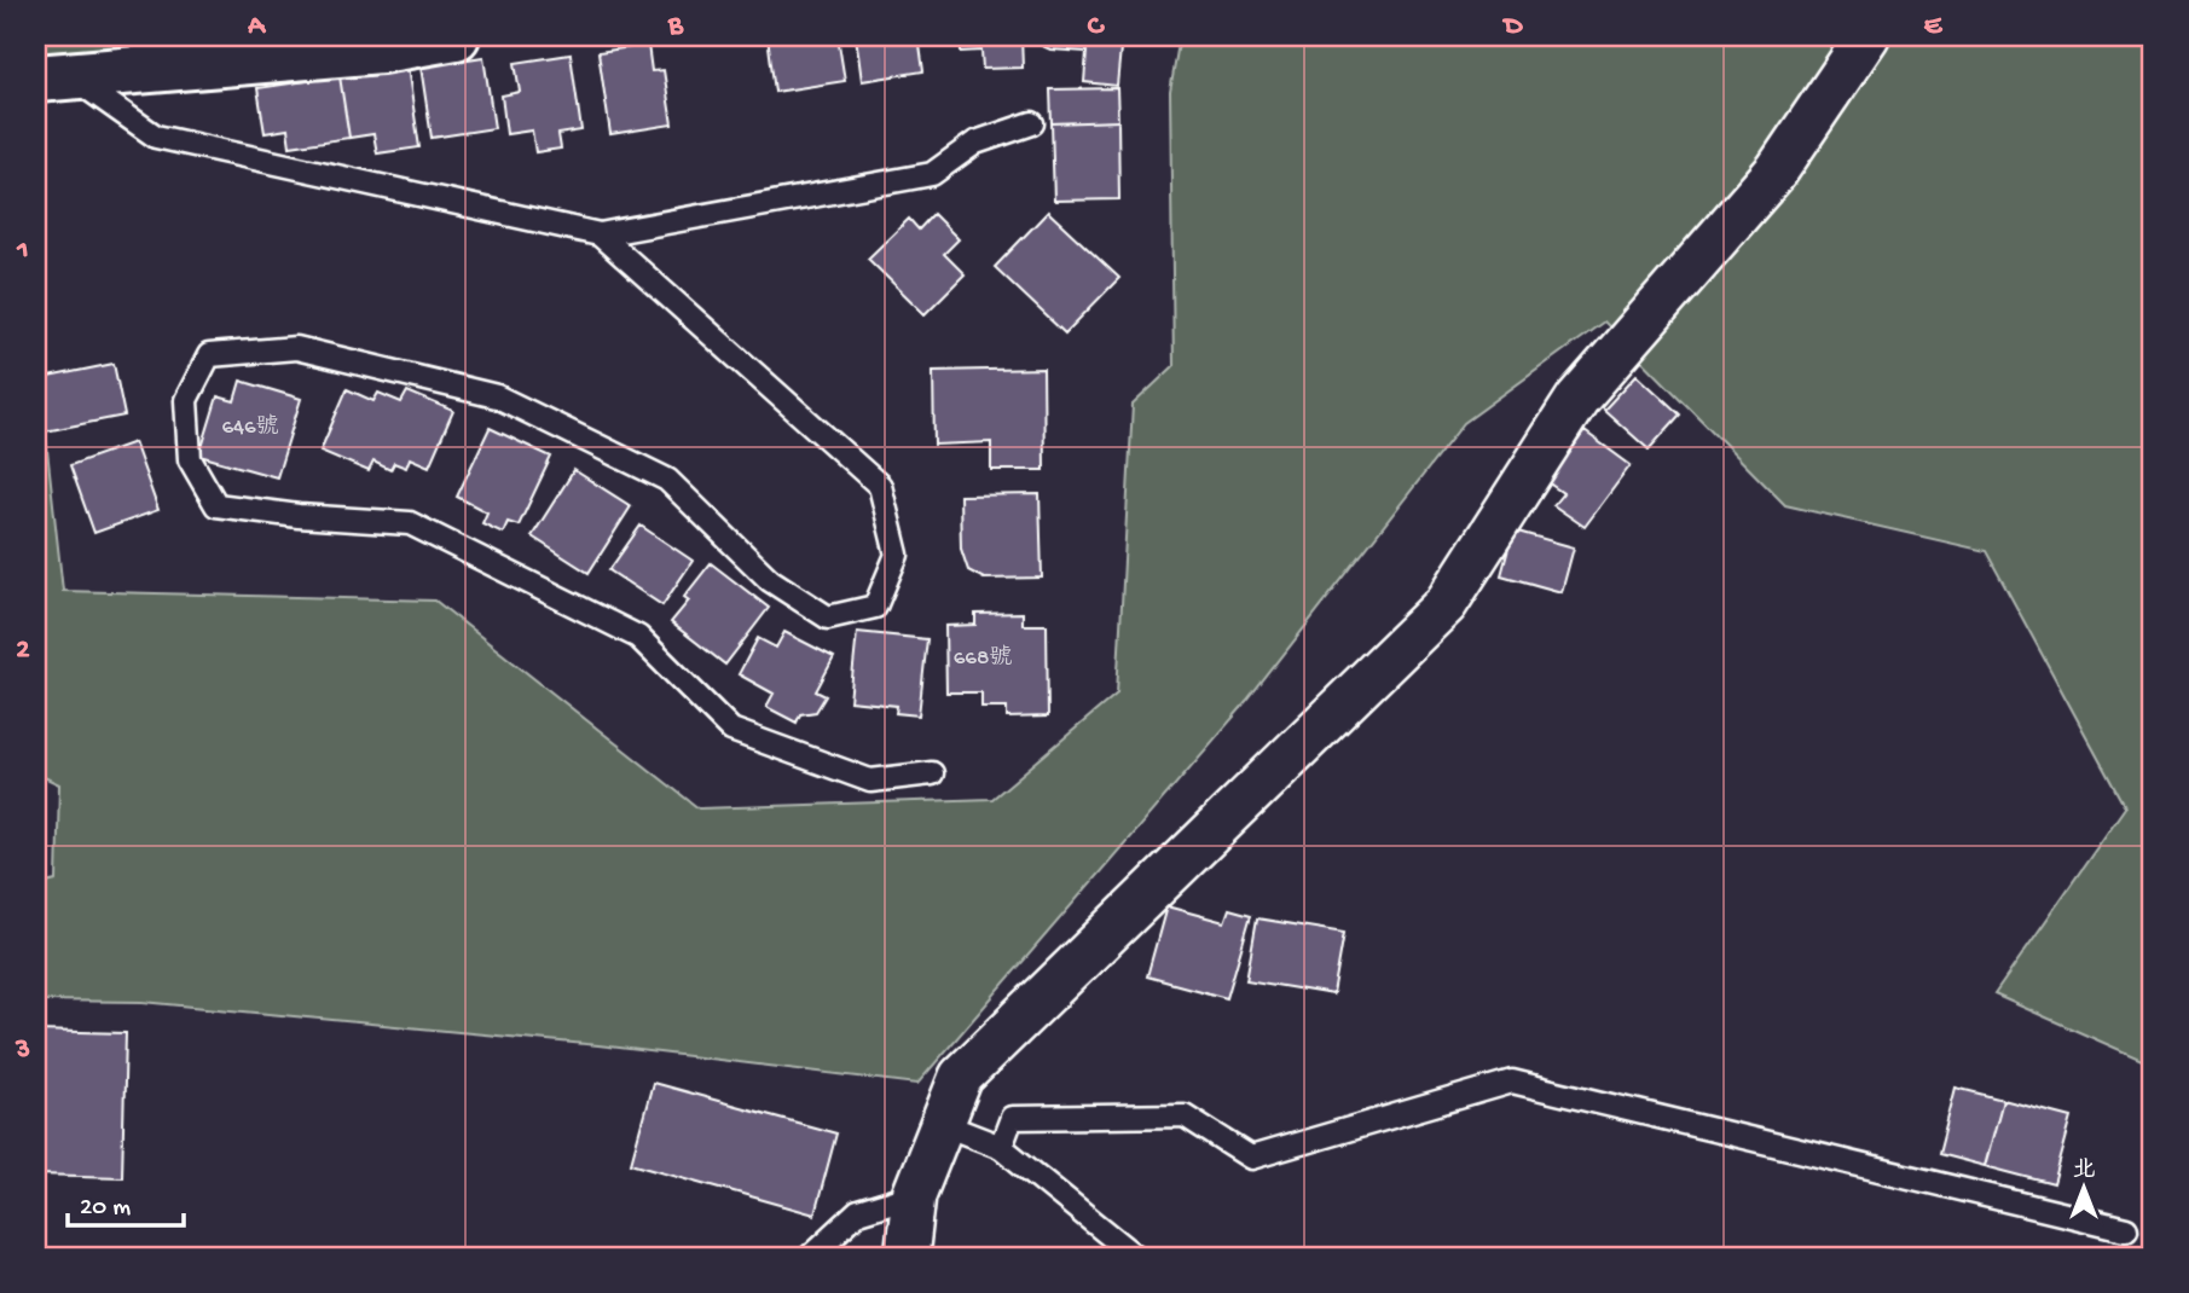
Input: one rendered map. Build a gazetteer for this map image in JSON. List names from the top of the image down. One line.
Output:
{"house_numbers":["646號","668號"],"scale_bar":"20 m","north":"top","grid":{"columns":["A","B","C","D","E"],"rows":["1","2","3"]}}
